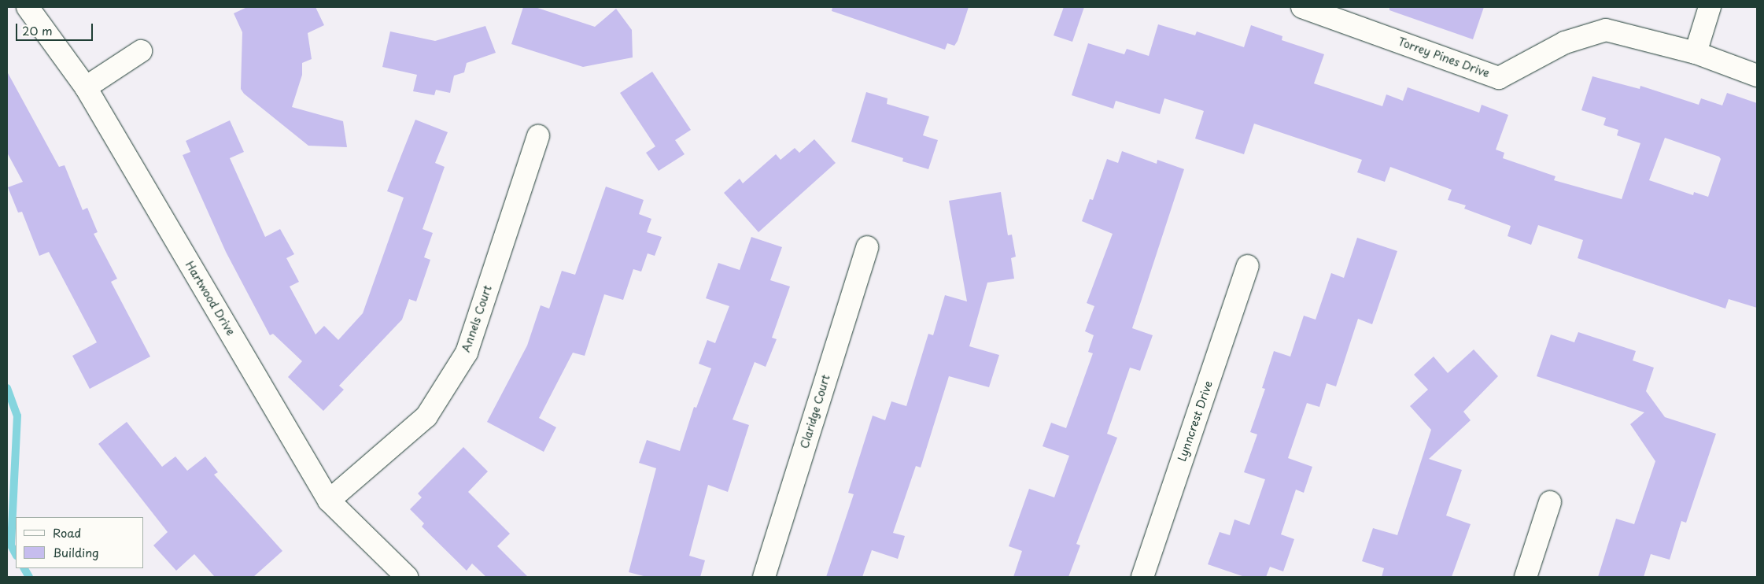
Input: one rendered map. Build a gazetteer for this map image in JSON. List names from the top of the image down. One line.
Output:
{"streets":{"street":["Torrey Pines Drive","Hartwood Drive","Annels Court","Claridge Court","Lynncrest Drive"]},"crossings":[["Hartwood Drive","Annels Court"]],"legend":["Road","Building"],"scale_bar":"20 m"}
